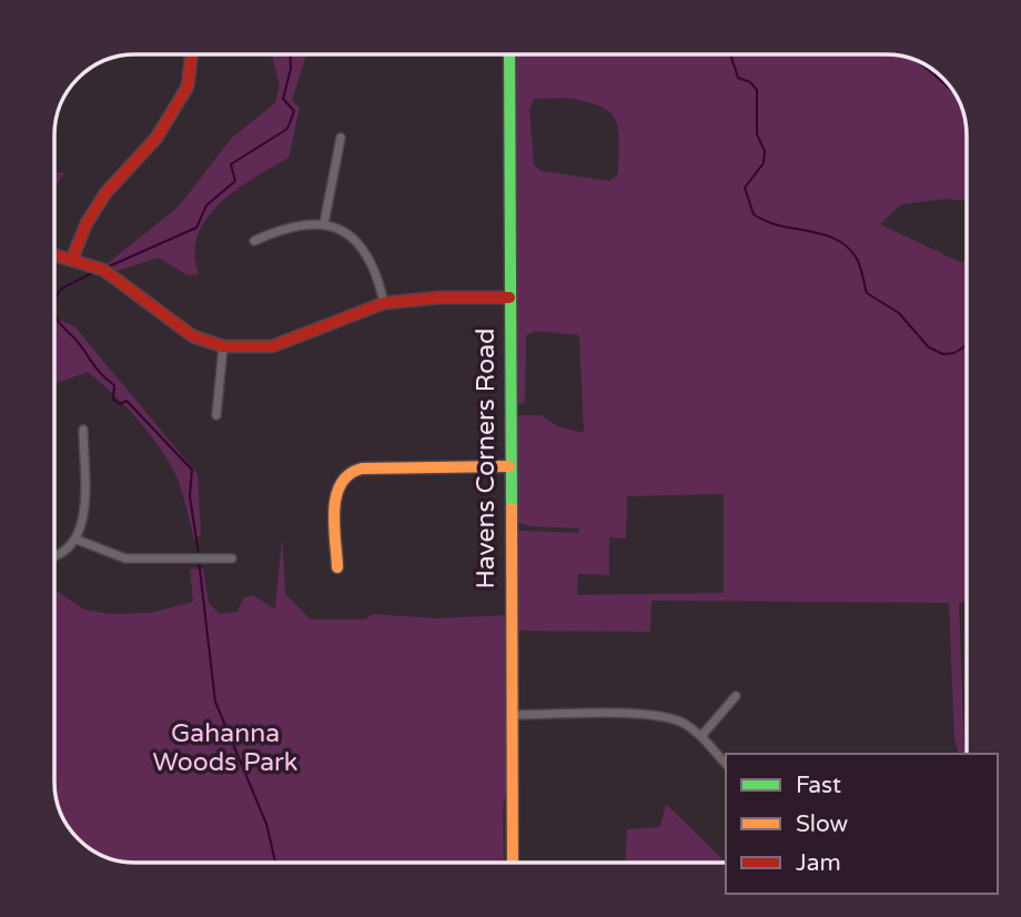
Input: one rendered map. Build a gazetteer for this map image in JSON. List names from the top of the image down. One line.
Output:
{"streets":{"street":["Havens Corners Road"]},"parks":["Gahanna Woods Park"],"legend":["Fast","Slow","Jam"]}
